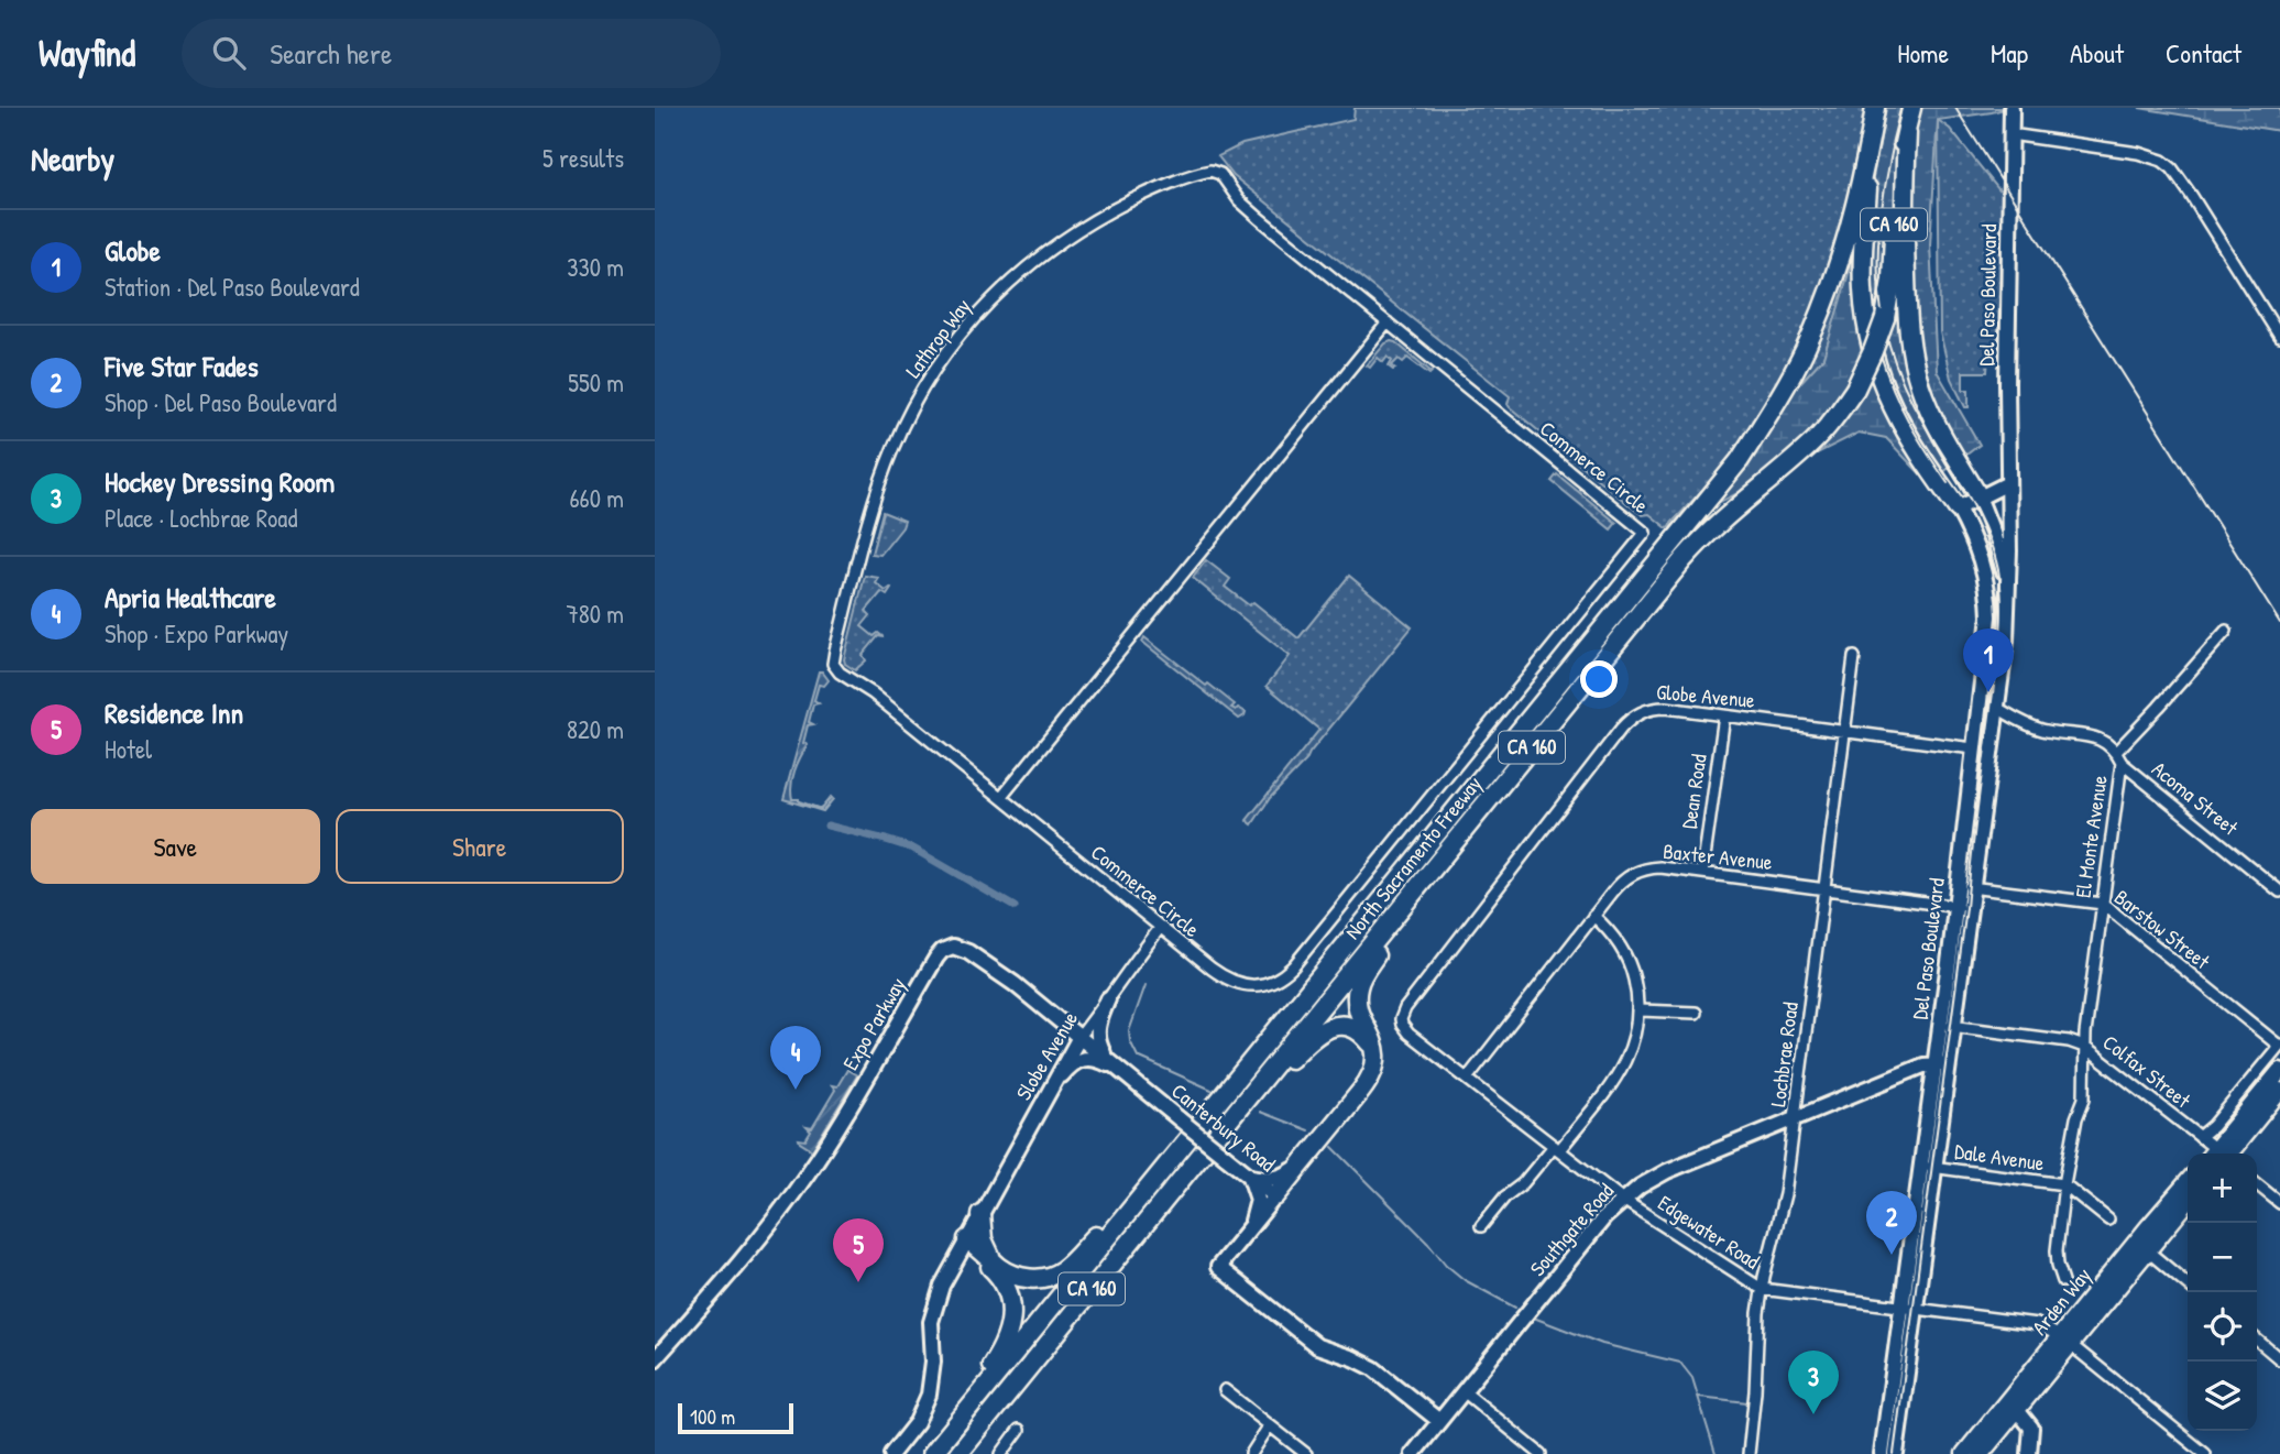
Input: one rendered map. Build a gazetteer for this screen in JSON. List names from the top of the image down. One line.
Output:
{"streets":{"highway":["CA 160","North Sacramento Freeway"],"main road":["Arden Way"],"street":["Del Paso Boulevard","Lathrop Way","Commerce Circle","Globe Avenue","Dean Road","Acoma Street","El Monte Avenue","Baxter Avenue","Barstow Street","Expo Parkway","Lochbrae Road","Slobe Avenue","Colfax Street","Canterbury Road","Dale Avenue","Southgate Road","Edgewater Road"]},"crossings":[["Del Paso Boulevard","Globe Avenue"],["Del Paso Boulevard","Baxter Avenue"],["Del Paso Boulevard","Barstow Street"],["Del Paso Boulevard","Colfax Street"],["Del Paso Boulevard","Dale Avenue"],["Del Paso Boulevard","Southgate Road"],["Del Paso Boulevard","Edgewater Road"],["Lathrop Way","Commerce Circle"],["Commerce Circle","Slobe Avenue"],["Globe Avenue","Dean Road"],["Globe Avenue","Lochbrae Road"],["Globe Avenue","Edgewater Road"],["Dean Road","Baxter Avenue"],["Acoma Street","El Monte Avenue"],["El Monte Avenue","Barstow Street"],["El Monte Avenue","Colfax Street"],["El Monte Avenue","Dale Avenue"],["Baxter Avenue","Lochbrae Road"],["Baxter Avenue","Edgewater Road"],["Expo Parkway","Slobe Avenue"],["Expo Parkway","Canterbury Road"],["Lochbrae Road","Southgate Road"],["Lochbrae Road","Edgewater Road"],["Slobe Avenue","Canterbury Road"],["Canterbury Road","Southgate Road"],["Southgate Road","Edgewater Road"],["Edgewater Road","Arden Way"]],"scale_bar":"100 m","page":{"header":"Wayfind","search":"Search here","nav":["Home","Map","About","Contact"],"heading":["Nearby","5 results"],"list":[{"mark":"1","name":"Globe","note":"Station · Del Paso Boulevard","value":"330 m"},{"mark":"2","name":"Five Star Fades","note":"Shop · Del Paso Boulevard","value":"550 m"},{"mark":"3","name":"Hockey Dressing Room","note":"Place · Lochbrae Road","value":"660 m"},{"mark":"4","name":"Apria Healthcare","note":"Shop · Expo Parkway","value":"780 m"},{"mark":"5","name":"Residence Inn","note":"Hotel","value":"820 m"}],"pins":["1","4","2","5","3"],"buttons":["Save","Share"],"map_buttons":["+","−"],"scale":"100 m"}}
